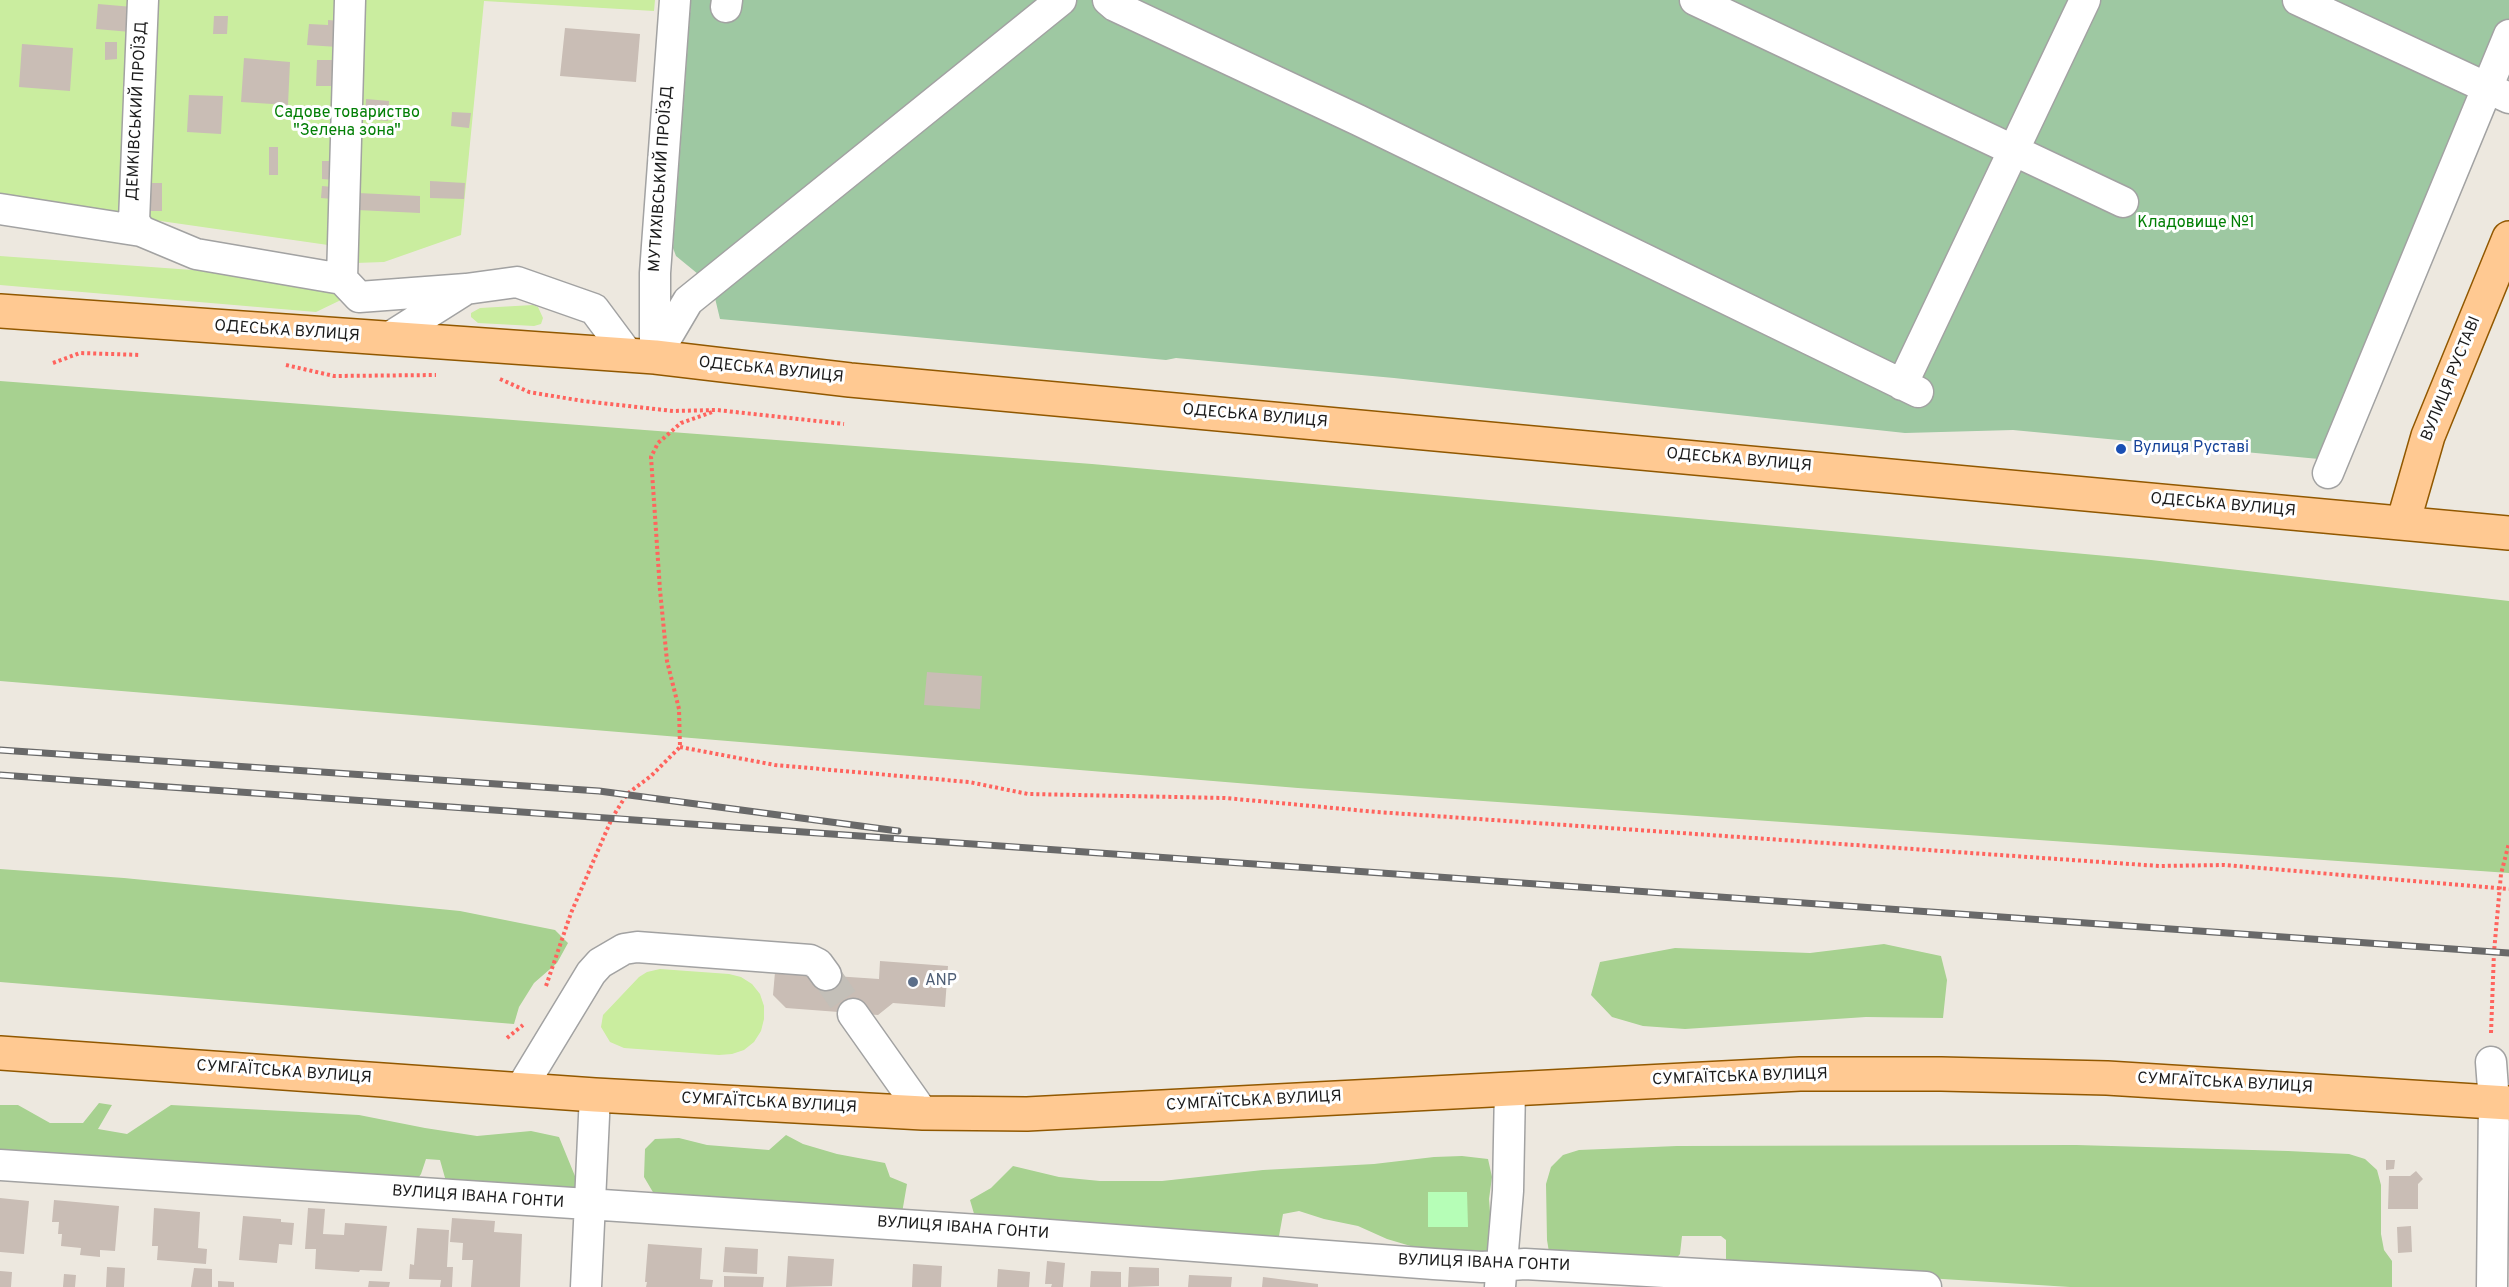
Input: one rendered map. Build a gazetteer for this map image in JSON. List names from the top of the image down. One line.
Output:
{"streets":{"main road":["ОДЕСЬКА ВУЛИЦЯ","ВУЛИЦЯ РУСТАВІ","СУМГАЇТСЬКА ВУЛИЦЯ"],"street":["ДЕМКІВСЬКИЙ ПРОЇЗД","МУТИХІВСЬКИЙ ПРОЇЗД","ВУЛИЦЯ ІВАНА ГОНТИ"]},"crossings":[["МУТИХІВСЬКИЙ ПРОЇЗД","ОДЕСЬКА ВУЛИЦЯ"],["ОДЕСЬКА ВУЛИЦЯ","ВУЛИЦЯ РУСТАВІ"]],"parks":["Садове товариство \"Зелена зона\"","Кладовище №1"],"places":["Вулиця Руставі","ANP"]}
